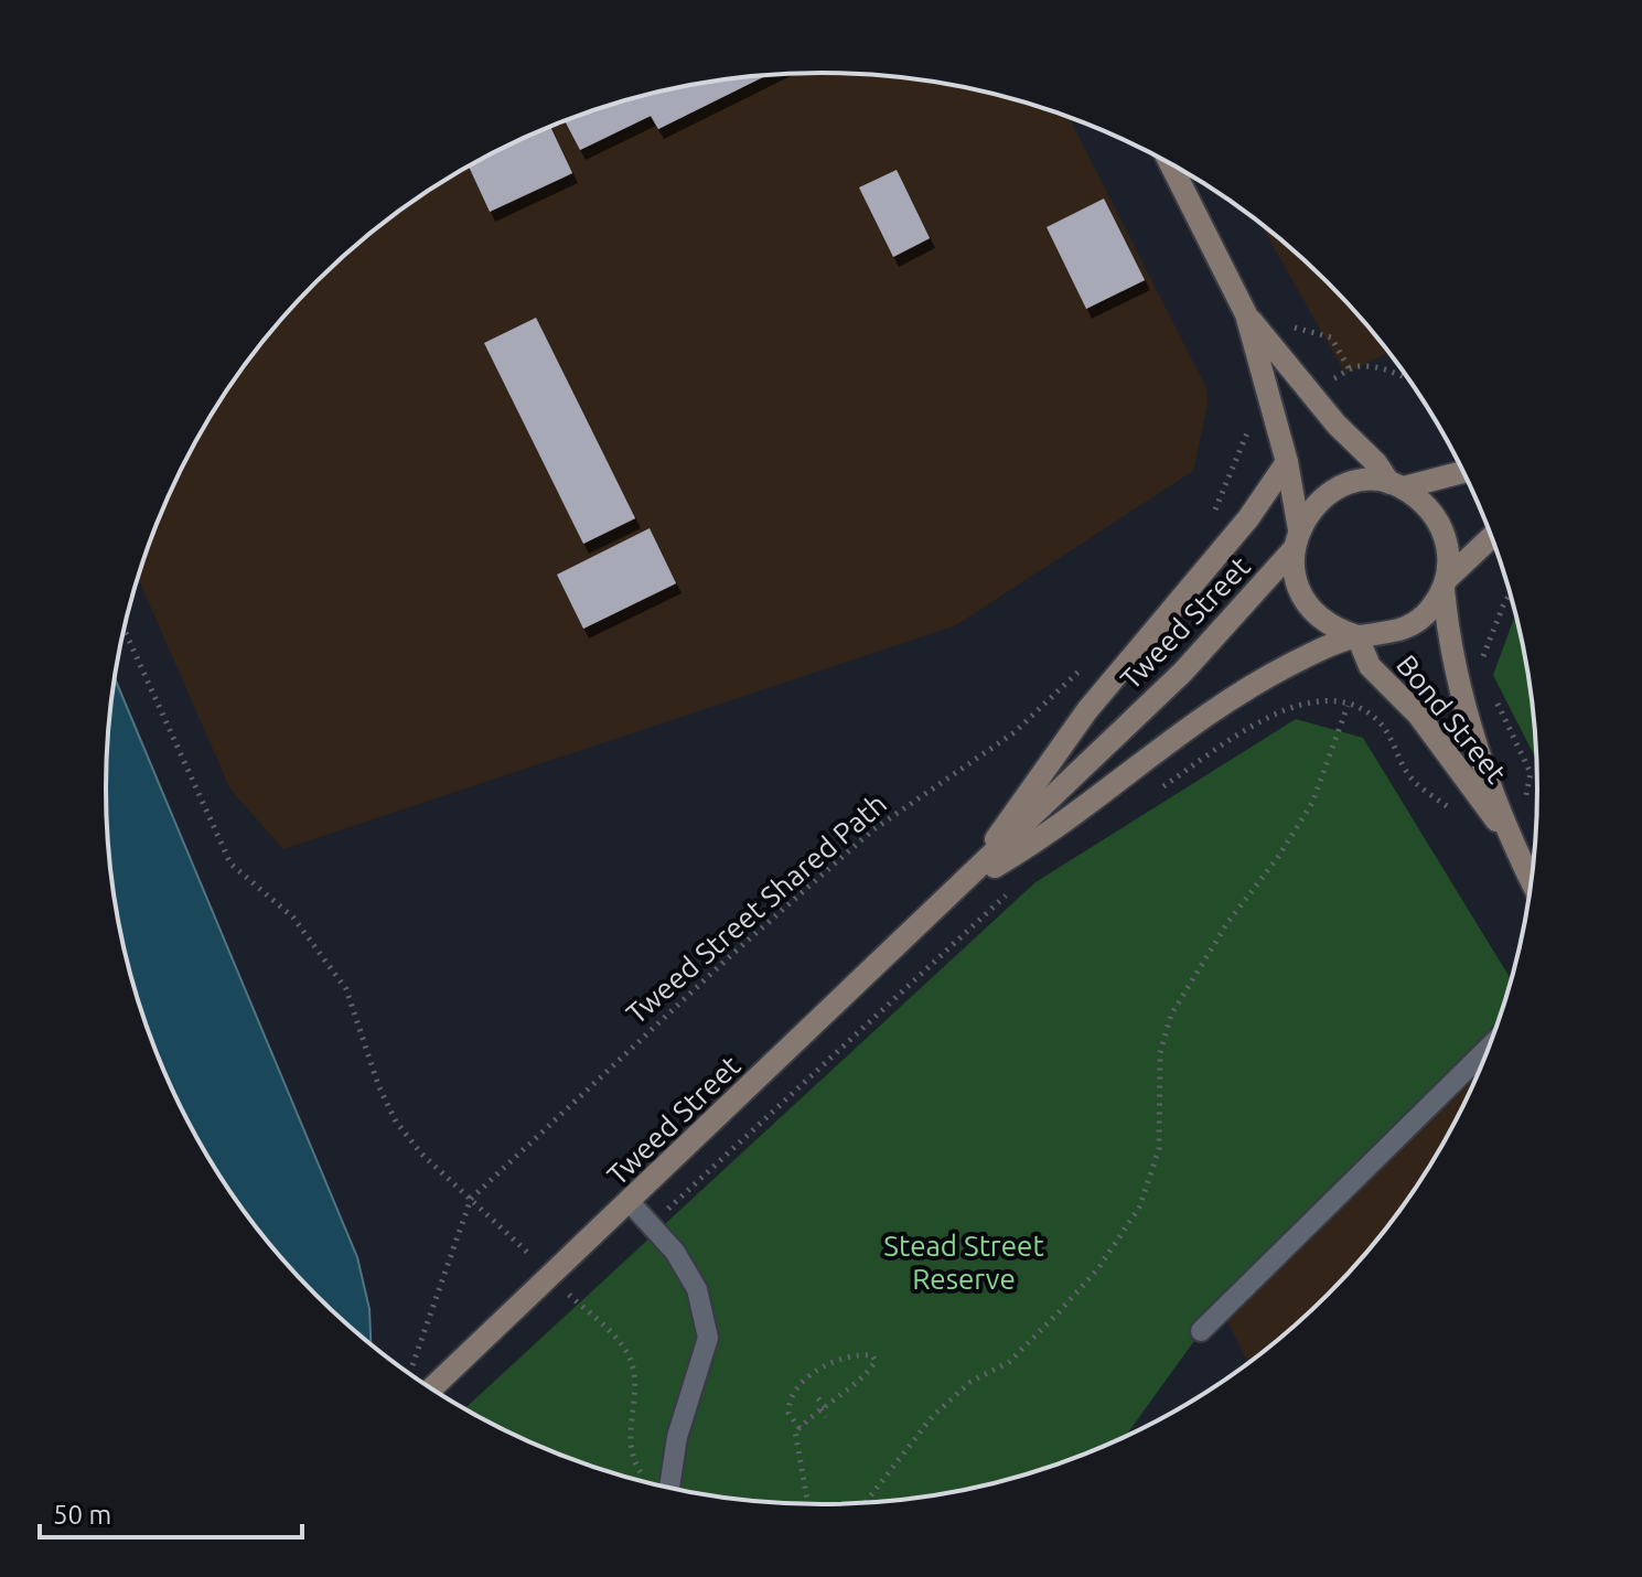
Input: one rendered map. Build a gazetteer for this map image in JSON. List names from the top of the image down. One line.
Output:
{"streets":{"main road":["Tweed Street","Bond Street"],"path":["Tweed Street Shared Path"]},"crossings":[["Tweed Street","Bond Street"]],"parks":["Stead Street Reserve"],"scale_bar":"50 m"}
